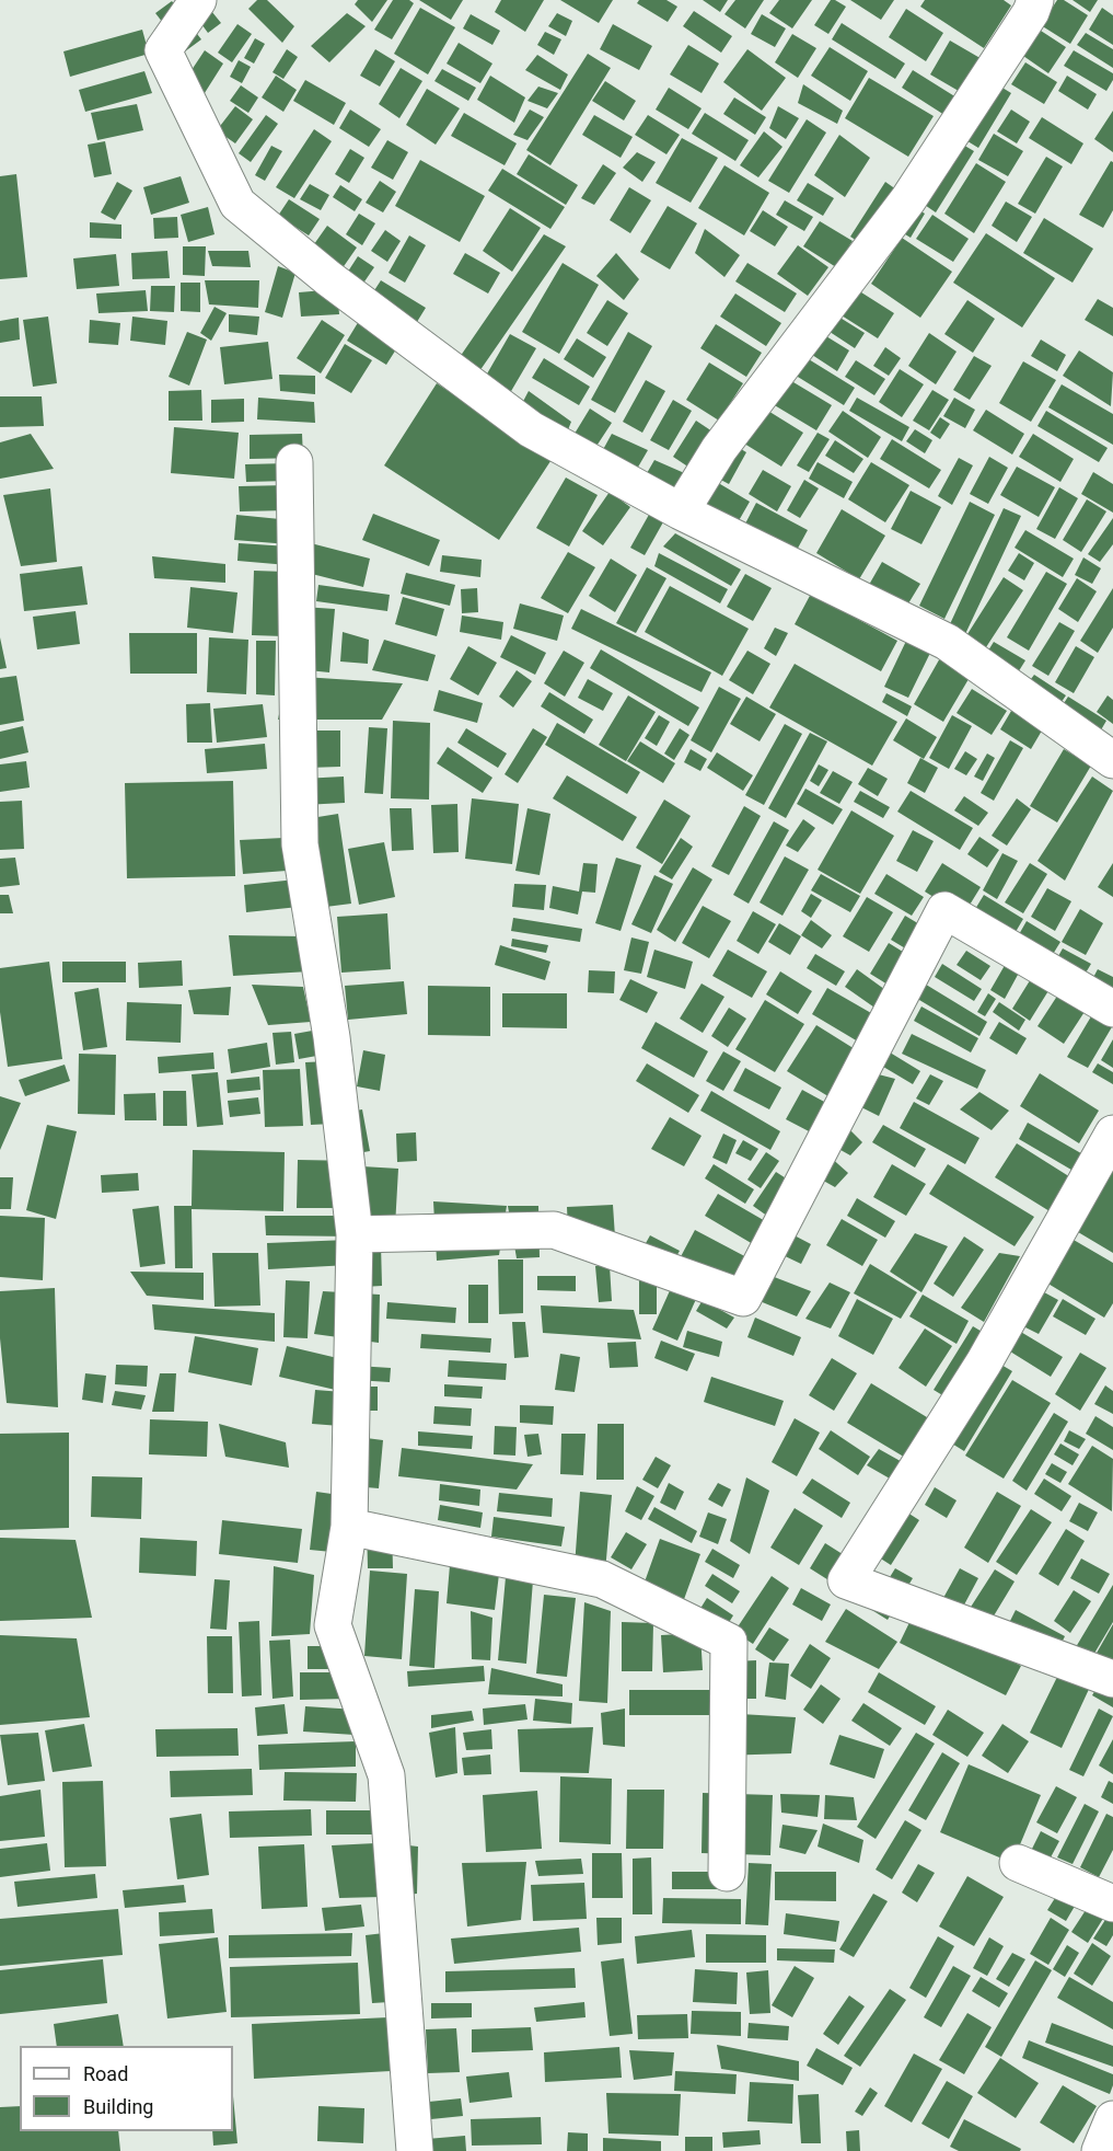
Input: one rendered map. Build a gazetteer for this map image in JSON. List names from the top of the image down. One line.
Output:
{"legend":["Road","Building"]}
